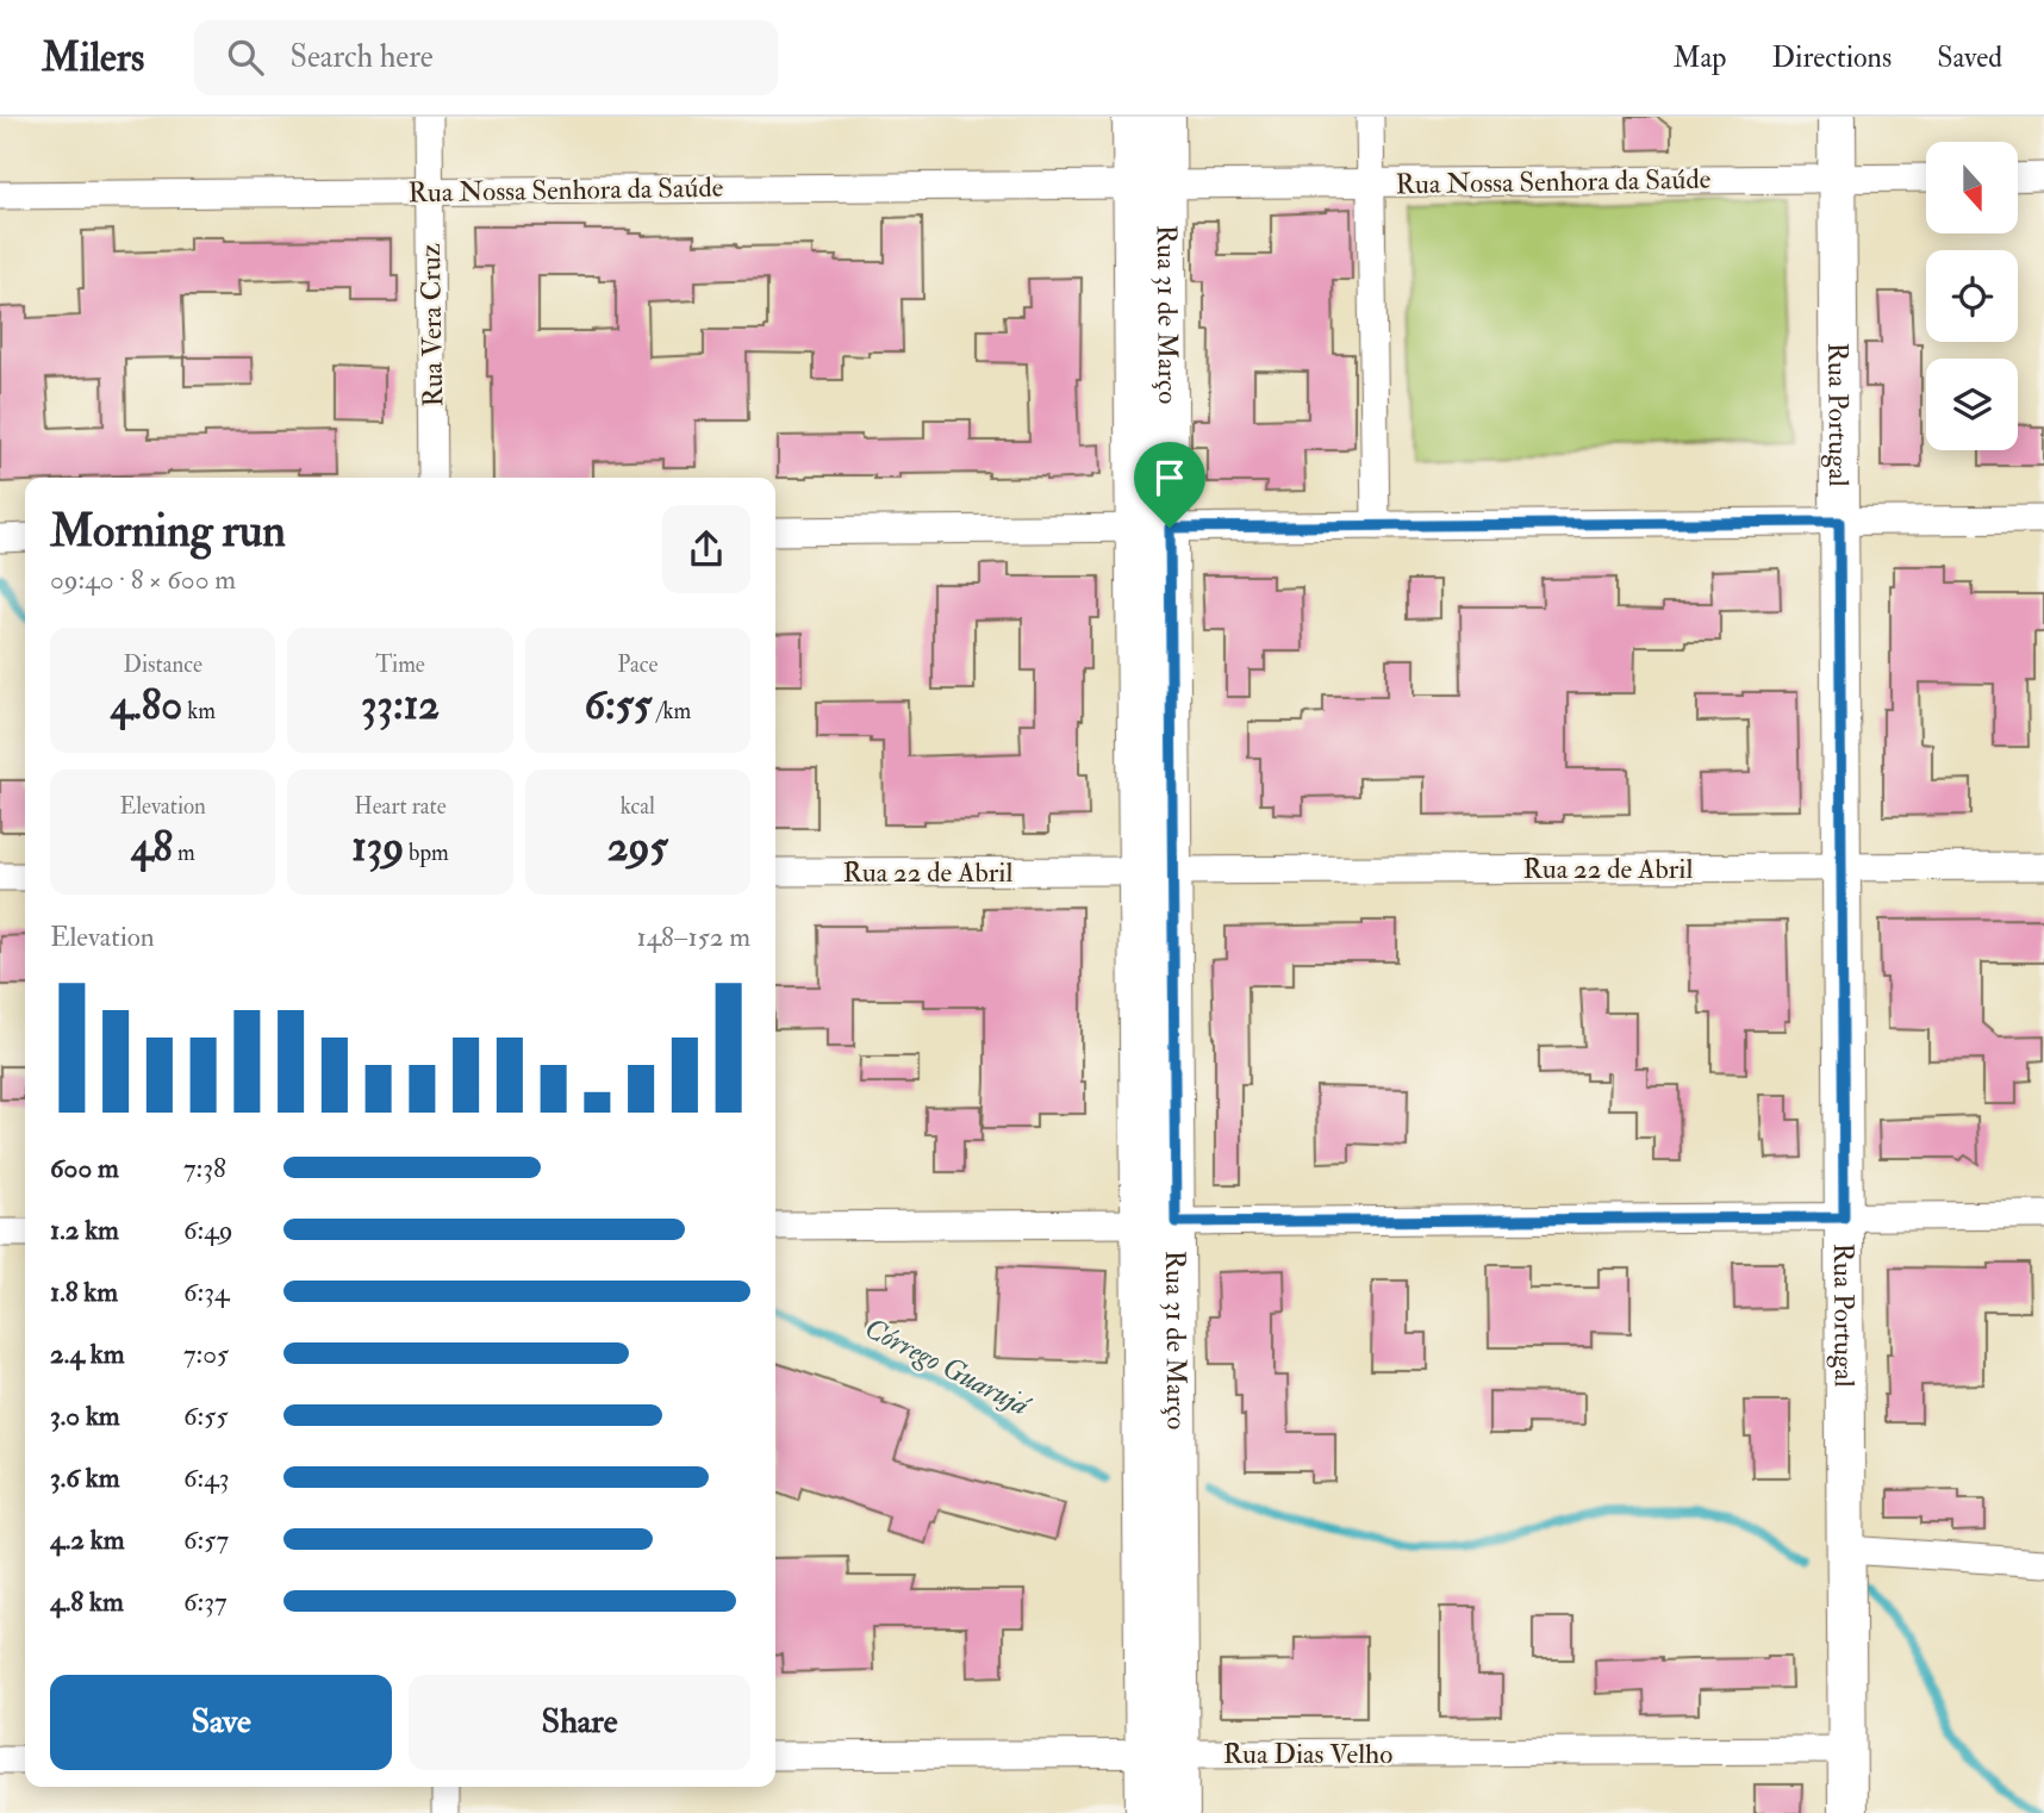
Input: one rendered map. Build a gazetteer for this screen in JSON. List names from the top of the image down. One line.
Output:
{"streets":{"main road":["Rua 31 de Março","Rua Portugal"],"street":["Rua Nossa Senhora da Saúde","Rua Vera Cruz","Rua 22 de Abril","Rua Dias Velho"]},"crossings":[["Rua Nossa Senhora da Saúde","Rua 31 de Março"],["Rua Nossa Senhora da Saúde","Rua Vera Cruz"],["Rua Nossa Senhora da Saúde","Rua Portugal"],["Rua 31 de Março","Rua 22 de Abril"],["Rua 31 de Março","Rua Dias Velho"],["Rua Portugal","Rua 22 de Abril"],["Rua Portugal","Rua Dias Velho"]],"water":["Córrego Guarujá"],"north":"bottom","page":{"header":"Milers","search":"Search here","nav":["Map","Directions","Saved"],"heading":["Morning run","09:40 · 8 × 600 m"],"stats":[["Distance","4.80 km"],["Time","33:12"],["Pace","6:55 /km"],["Elevation","48 m"],["Heart rate","139 bpm"],["kcal","295"]],"chart":["Elevation","148–152 m"],"list":[{"name":"600 m","note":"7:38"},{"name":"1.2 km","note":"6:49"},{"name":"1.8 km","note":"6:34"},{"name":"2.4 km","note":"7:05"},{"name":"3.0 km","note":"6:55"},{"name":"3.6 km","note":"6:43"},{"name":"4.2 km","note":"6:57"},{"name":"4.8 km","note":"6:37"}],"buttons":["Save","Share"]}}
